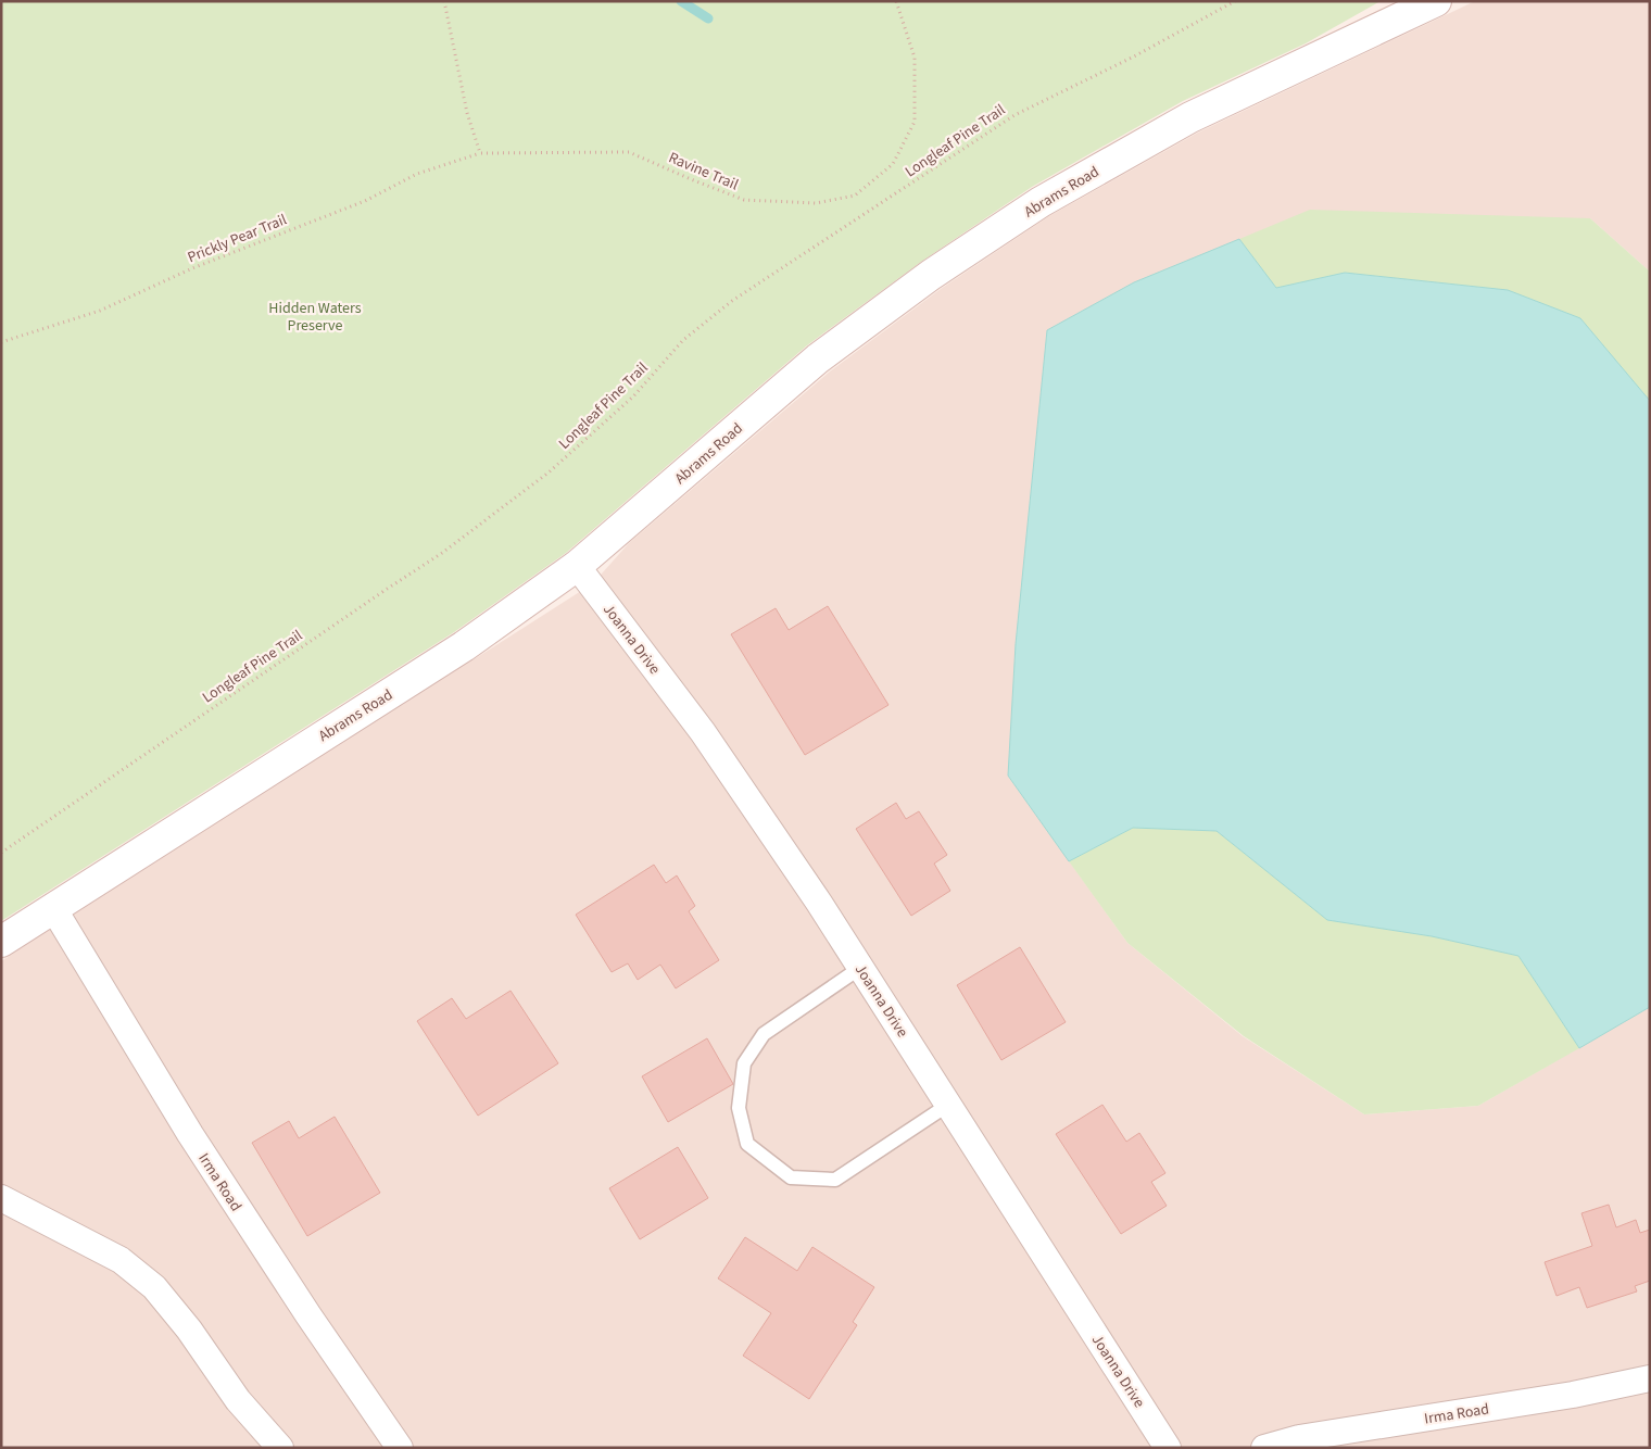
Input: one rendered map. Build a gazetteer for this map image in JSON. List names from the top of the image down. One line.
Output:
{"streets":{"street":["Abrams Road","Joanna Drive","Irma Road"],"path":["Longleaf Pine Trail","Ravine Trail","Prickly Pear Trail"]},"crossings":[["Ravine Trail","Prickly Pear Trail"],["Abrams Road","Joanna Drive"],["Abrams Road","Irma Road"]],"parks":["Hidden Waters Preserve"]}
